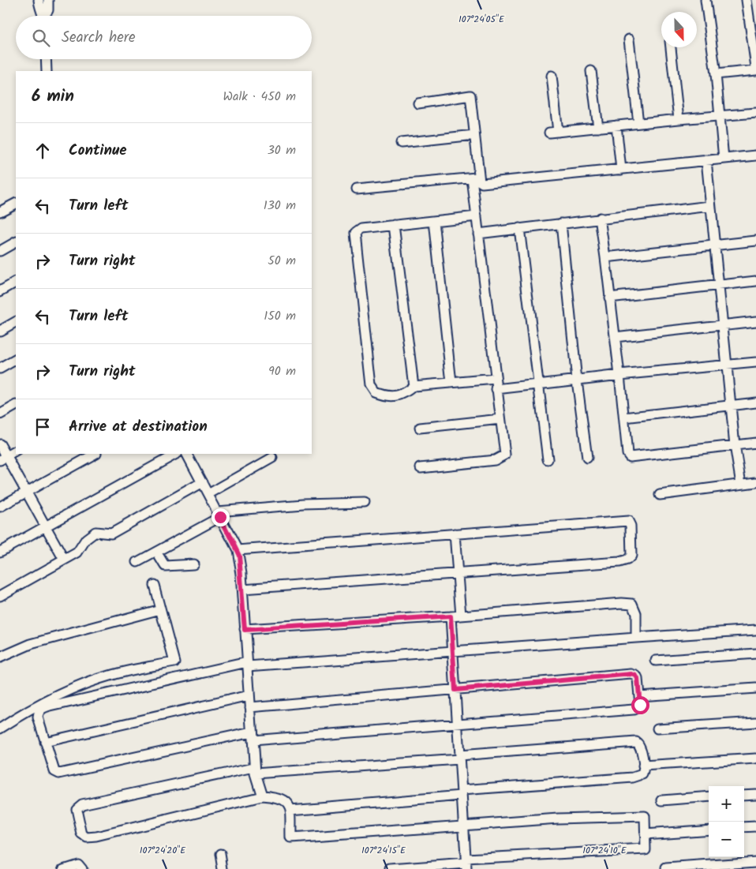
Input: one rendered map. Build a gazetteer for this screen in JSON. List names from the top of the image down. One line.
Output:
{"north":"bottom","page":{"search":"Search here","heading":["6 min","Walk · 450 m"],"list":[["Continue","30 m"],["Turn left","130 m"],["Turn right","50 m"],["Turn left","150 m"],["Turn right","90 m"],"Arrive at destination"],"map_buttons":["+","−"]},"coordinates":["107°24'05\"E","107°24'20\"E","107°24'15\"E","107°24'10\"E"]}
